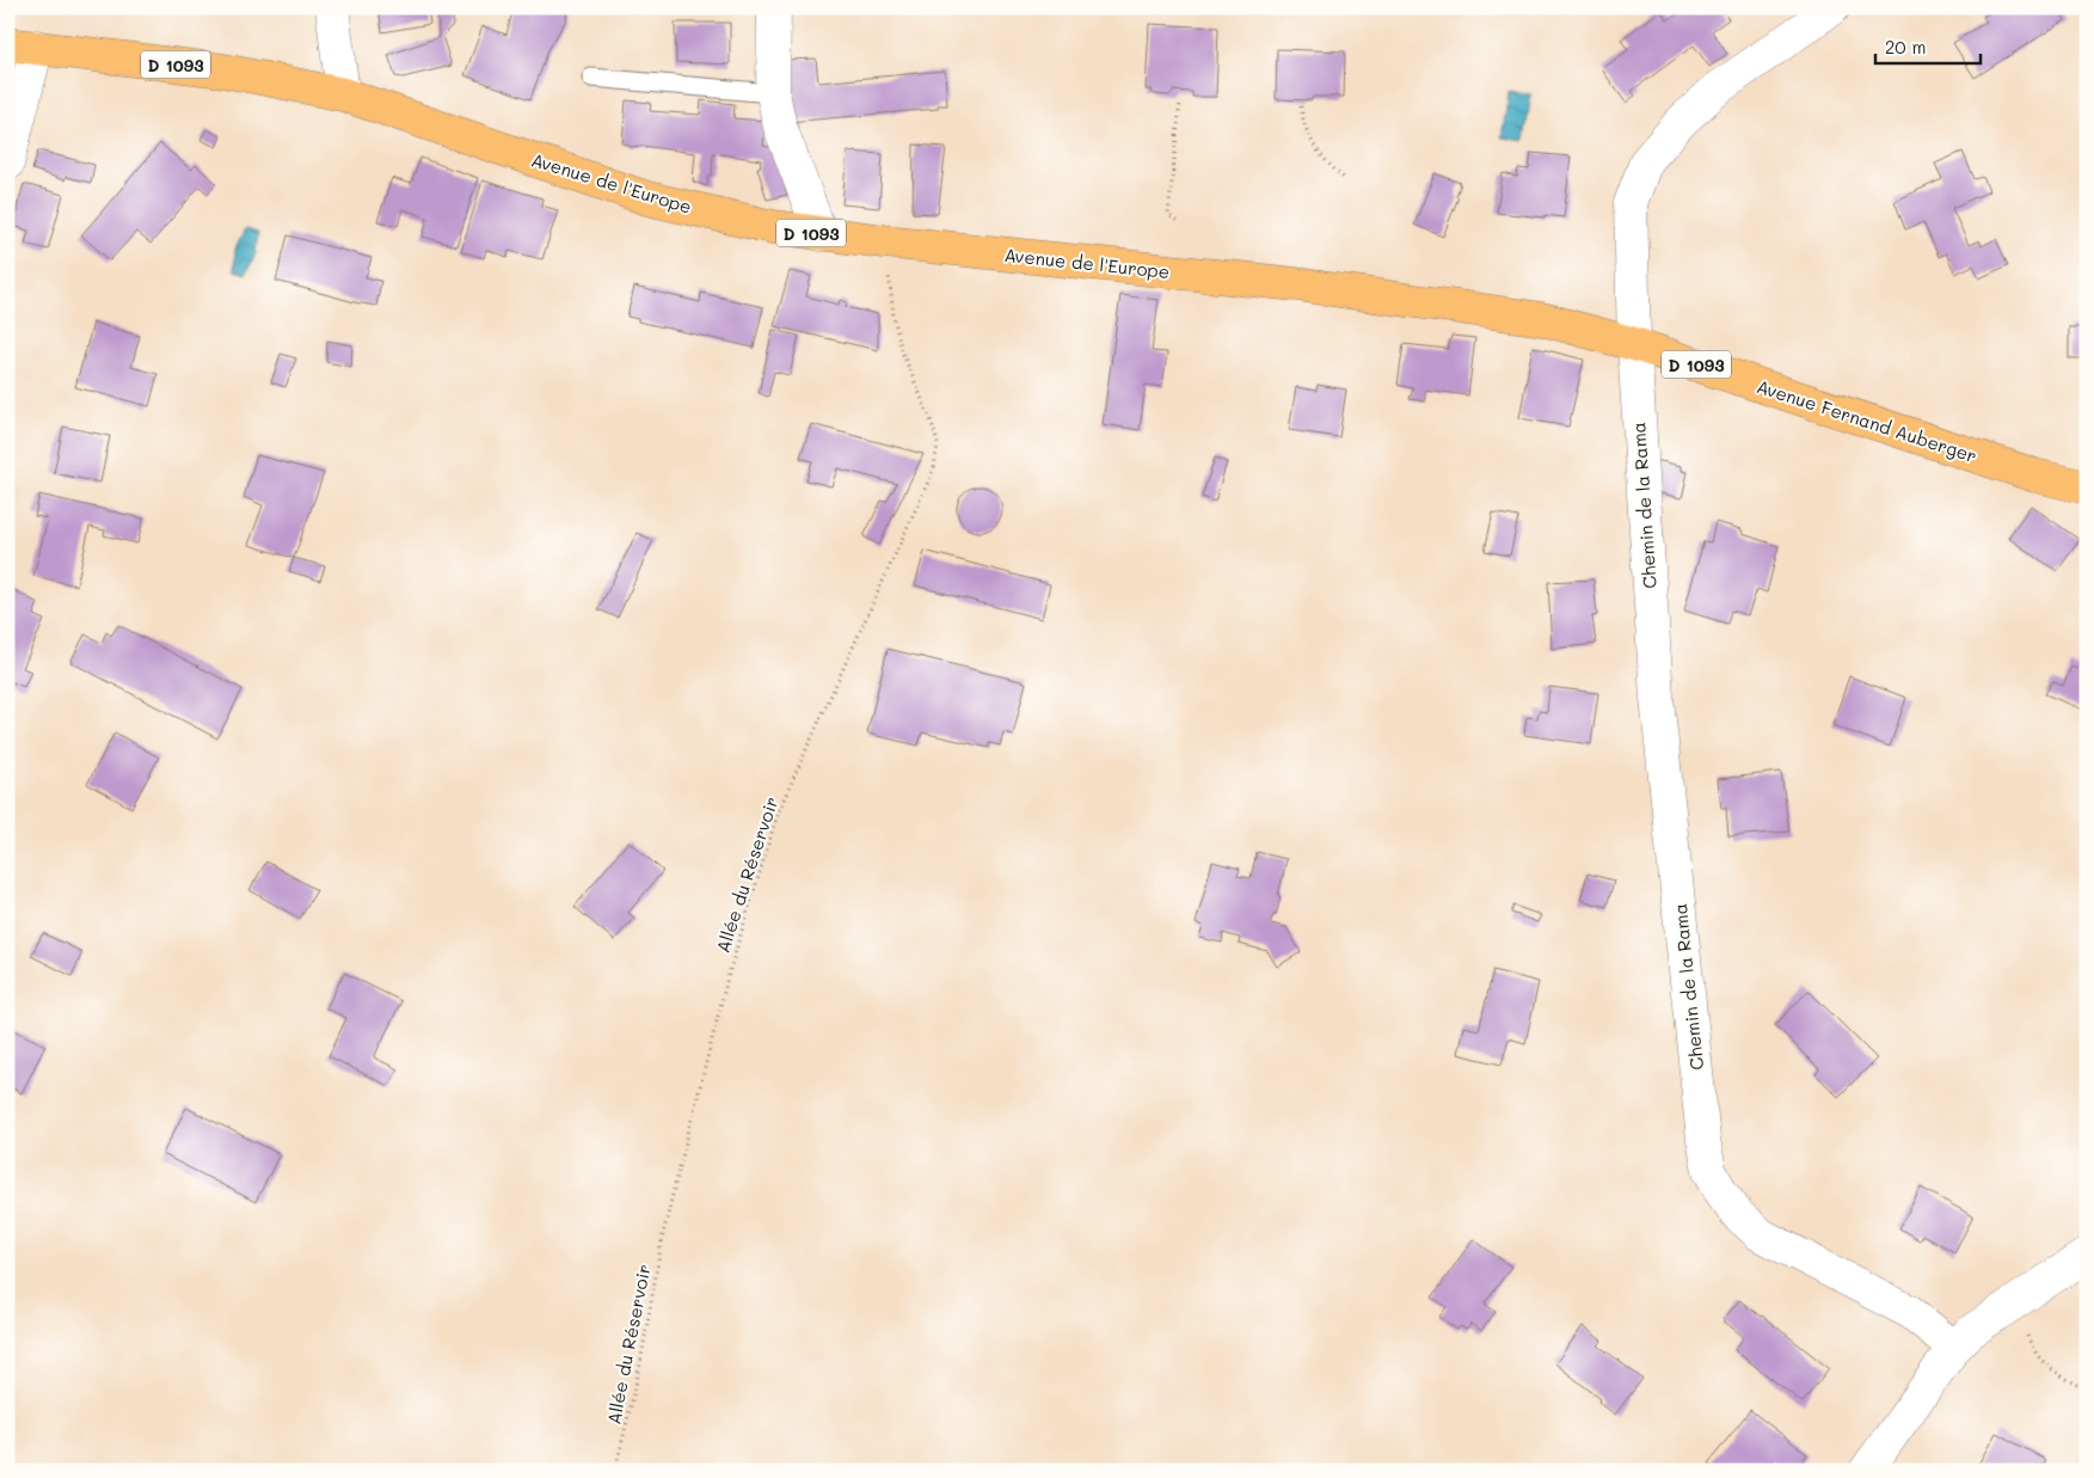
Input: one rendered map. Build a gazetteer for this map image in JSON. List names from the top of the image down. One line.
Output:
{"streets":{"main road":["D 1093","Avenue de l'Europe","Avenue Fernand Auberger"],"street":["Chemin de la Rama"],"path":["Allée du Réservoir"]},"crossings":[["Avenue de l'Europe","Avenue Fernand Auberger"],["Avenue de l'Europe","Allée du Réservoir"],["Avenue Fernand Auberger","Chemin de la Rama"]],"scale_bar":"20 m"}
